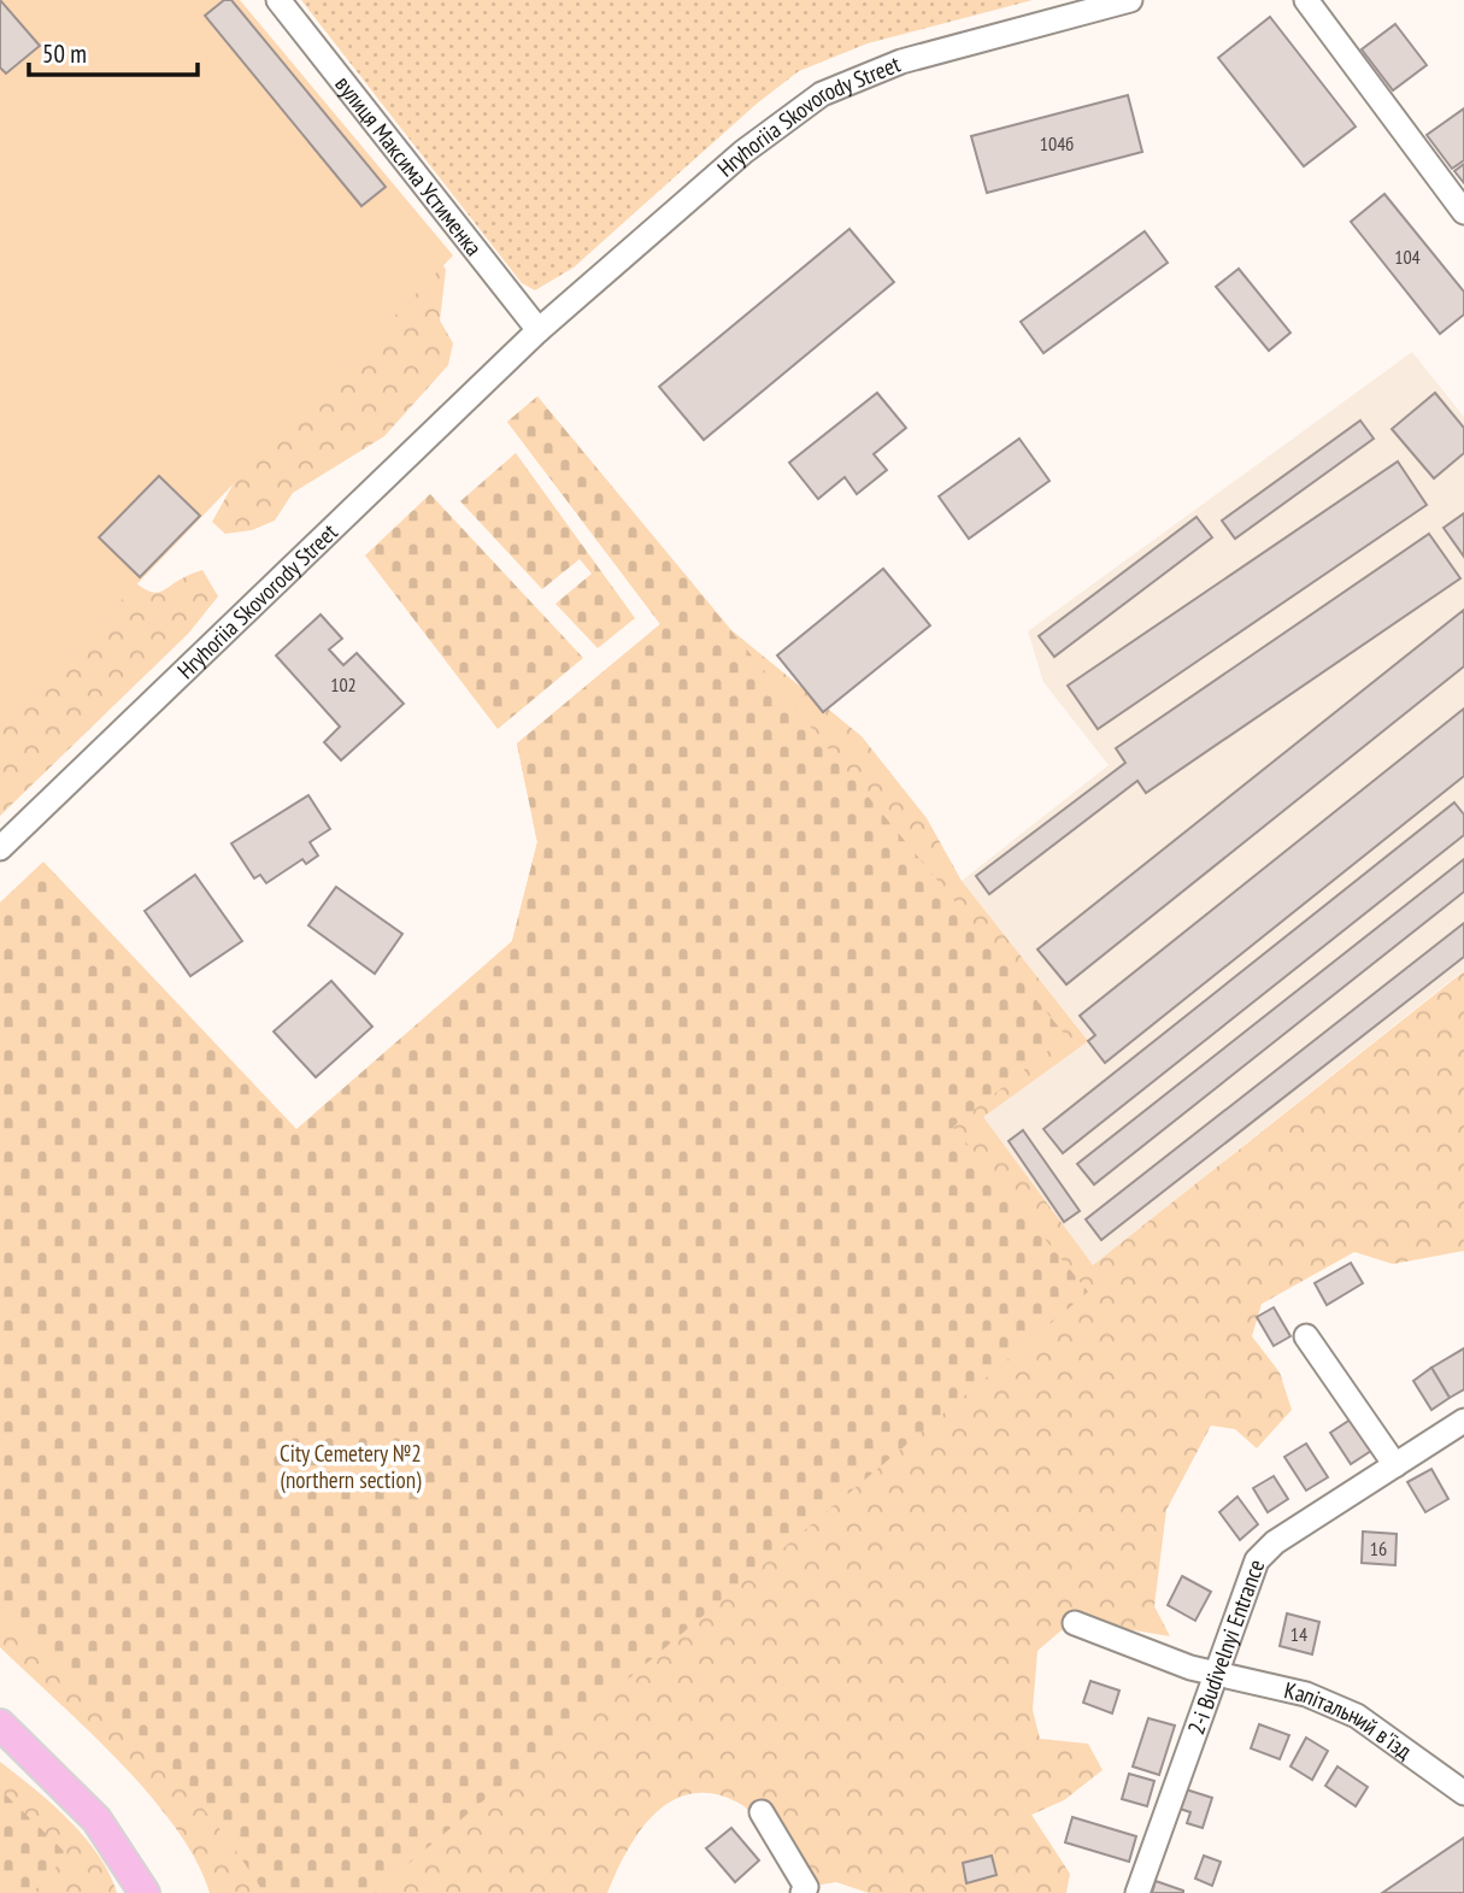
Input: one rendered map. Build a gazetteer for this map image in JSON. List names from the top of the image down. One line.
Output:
{"streets":{"street":["Hryhoriia Skovorody Street","вулиця Максима Устименка","2-i Budivelnyi Entrance","Капітальний в'їзд"]},"crossings":[["Hryhoriia Skovorody Street","вулиця Максима Устименка"],["2-i Budivelnyi Entrance","Капітальний в'їзд"]],"parks":["City Cemetery №2 (northern section)"],"house_numbers":["104б","104","102","16","14"],"scale_bar":"50 m"}
